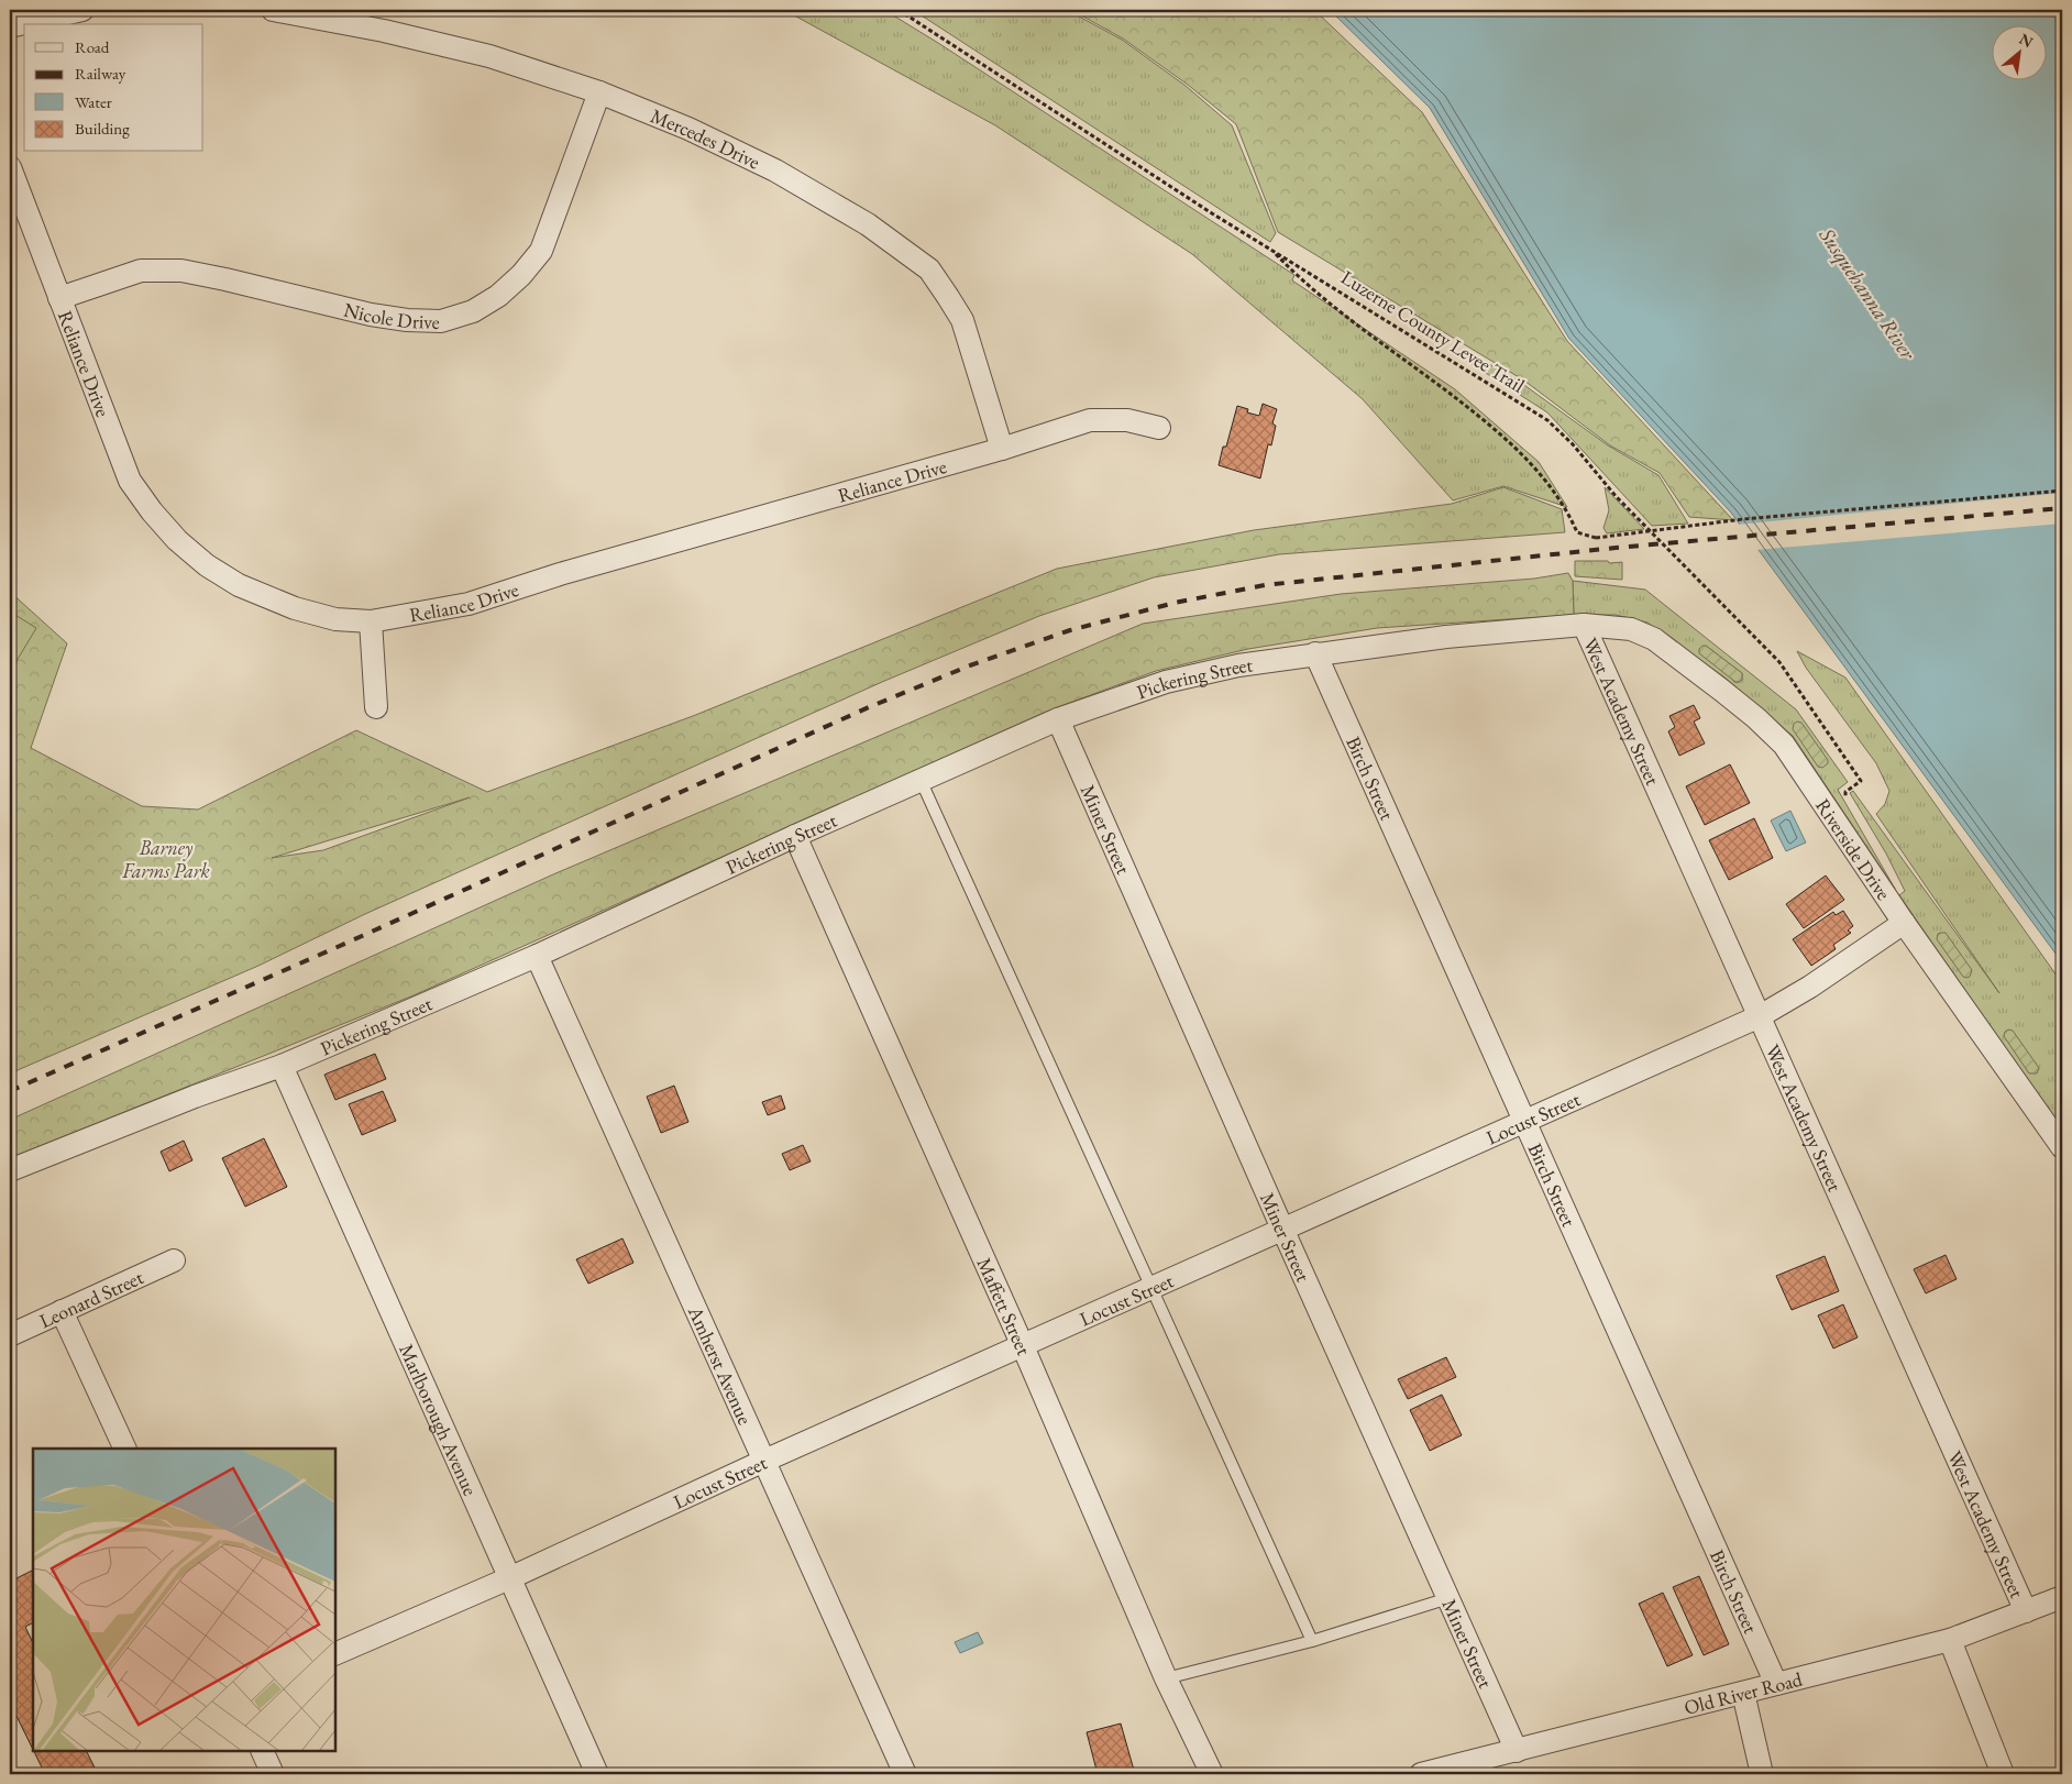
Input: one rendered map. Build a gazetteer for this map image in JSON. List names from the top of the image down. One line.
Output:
{"streets":{"street":["Mercedes Drive","Nicole Drive","Reliance Drive","Pickering Street","West Academy Street","Birch Street","Miner Street","Riverside Drive","Locust Street","Leonard Street","Maffett Street","Amherst Avenue","Marlborough Avenue","Old River Road"],"path":["Luzerne County Levee Trail"]},"crossings":[["Mercedes Drive","Nicole Drive"],["Mercedes Drive","Reliance Drive"],["Nicole Drive","Reliance Drive"],["Pickering Street","West Academy Street"],["Pickering Street","Birch Street"],["Pickering Street","Miner Street"],["Pickering Street","Riverside Drive"],["Pickering Street","Maffett Street"],["Pickering Street","Amherst Avenue"],["Pickering Street","Marlborough Avenue"],["West Academy Street","Riverside Drive"],["West Academy Street","Locust Street"],["West Academy Street","Old River Road"],["Birch Street","Locust Street"],["Birch Street","Old River Road"],["Miner Street","Locust Street"],["Miner Street","Old River Road"],["Riverside Drive","Locust Street"],["Locust Street","Maffett Street"],["Locust Street","Amherst Avenue"],["Locust Street","Marlborough Avenue"]],"water":["Susquehanna River"],"parks":["Barney Farms Park"],"legend":["Road","Railway","Water","Building"],"north":"top right"}
